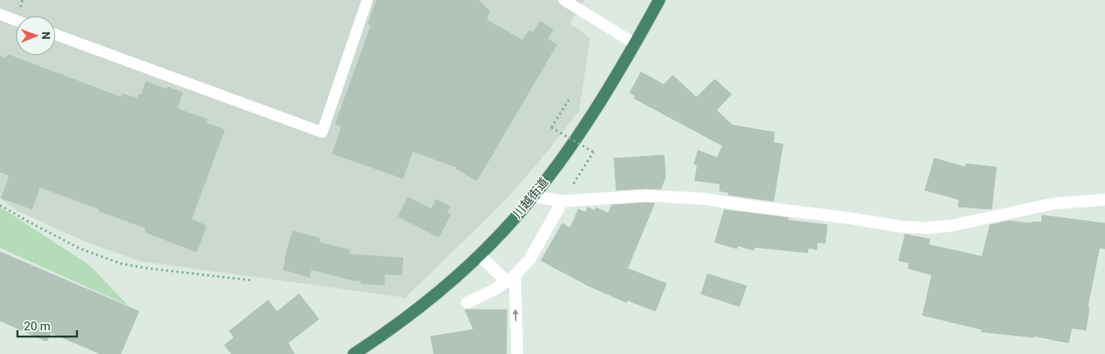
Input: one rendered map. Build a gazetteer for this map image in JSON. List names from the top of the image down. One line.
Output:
{"streets":{"highway":["川越街道"]},"scale_bar":"20 m","north":"right"}
